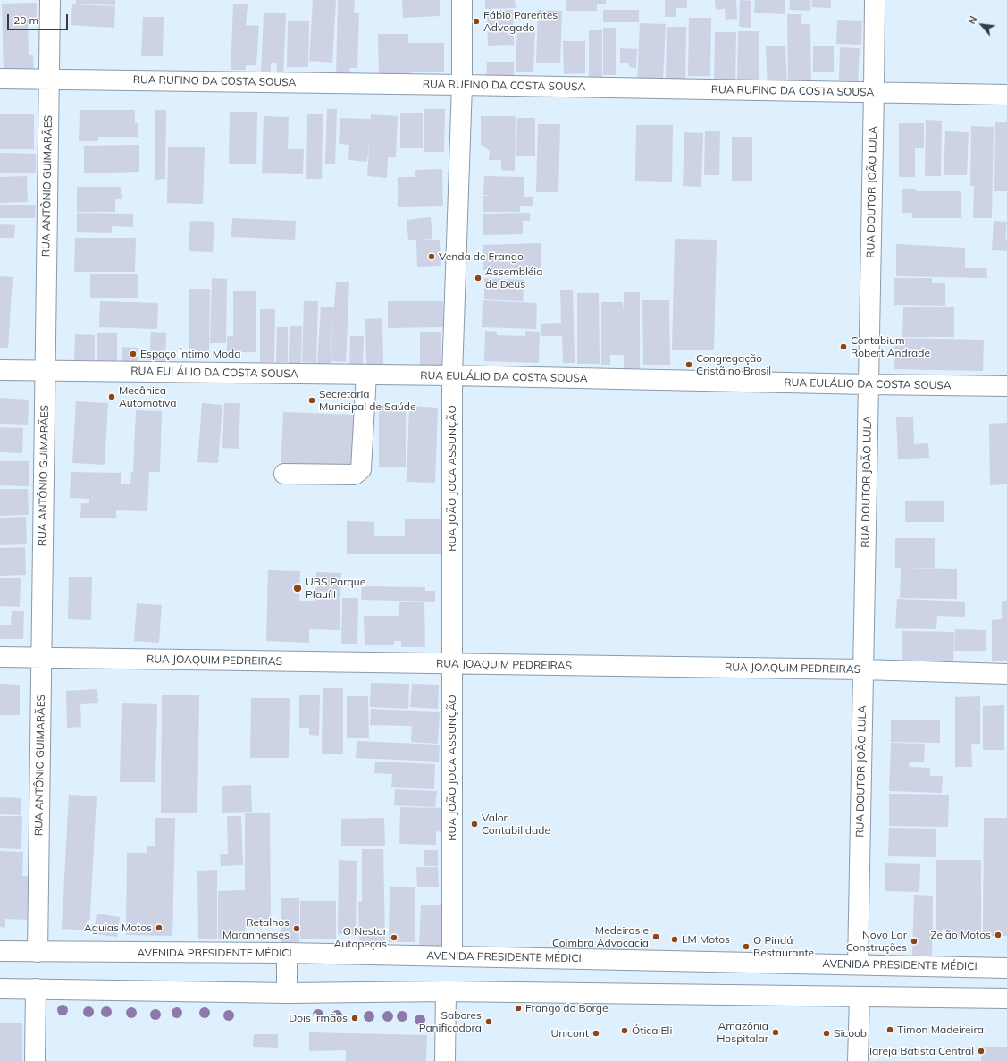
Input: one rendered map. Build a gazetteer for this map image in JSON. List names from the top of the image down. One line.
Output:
{"streets":{"street":["RUA RUFINO DA COSTA SOUSA","RUA ANTÔNIO GUIMARÃES","RUA DOUTOR JOÃO LULA","RUA EULÁLIO DA COSTA SOUSA","RUA JOÃO JOCA ASSUNÇÃO","RUA JOAQUIM PEDREIRAS","AVENIDA PRESIDENTE MÉDICI"]},"crossings":[["RUA RUFINO DA COSTA SOUSA","RUA ANTÔNIO GUIMARÃES"],["RUA RUFINO DA COSTA SOUSA","RUA DOUTOR JOÃO LULA"],["RUA RUFINO DA COSTA SOUSA","RUA JOÃO JOCA ASSUNÇÃO"],["RUA ANTÔNIO GUIMARÃES","RUA EULÁLIO DA COSTA SOUSA"],["RUA ANTÔNIO GUIMARÃES","RUA JOAQUIM PEDREIRAS"],["RUA ANTÔNIO GUIMARÃES","AVENIDA PRESIDENTE MÉDICI"],["RUA DOUTOR JOÃO LULA","RUA EULÁLIO DA COSTA SOUSA"],["RUA DOUTOR JOÃO LULA","RUA JOAQUIM PEDREIRAS"],["RUA DOUTOR JOÃO LULA","AVENIDA PRESIDENTE MÉDICI"],["RUA EULÁLIO DA COSTA SOUSA","RUA JOÃO JOCA ASSUNÇÃO"],["RUA JOÃO JOCA ASSUNÇÃO","RUA JOAQUIM PEDREIRAS"],["RUA JOÃO JOCA ASSUNÇÃO","AVENIDA PRESIDENTE MÉDICI"]],"places":["Fábio Parentes Advogado","Venda de Frango","Assembléia de Deus","Contabium Robert Andrade","Espaço Íntimo Moda","Congregação Cristã no Brasil","Mecânica Automotiva","Secretaria Municipal de Saúde","UBS Parque PIauí I","Valor Contabilidade","Águias Motos","Retalhos Maranhenses","Zelão Motos","Medeiros e Coimbra Advocacia","O Nestor Autopeças","LM Motos","Novo Lar Construções","O Pindá Restaurante","Frango do Borge","Dois Irmãos","Sabores Panificadora","Timon Madeireira","Ótica Eli","Amazônia Hospitalar","Unicont","Sicoob","Igreja Batista Central"],"scale_bar":"20 m","north":"top left"}
